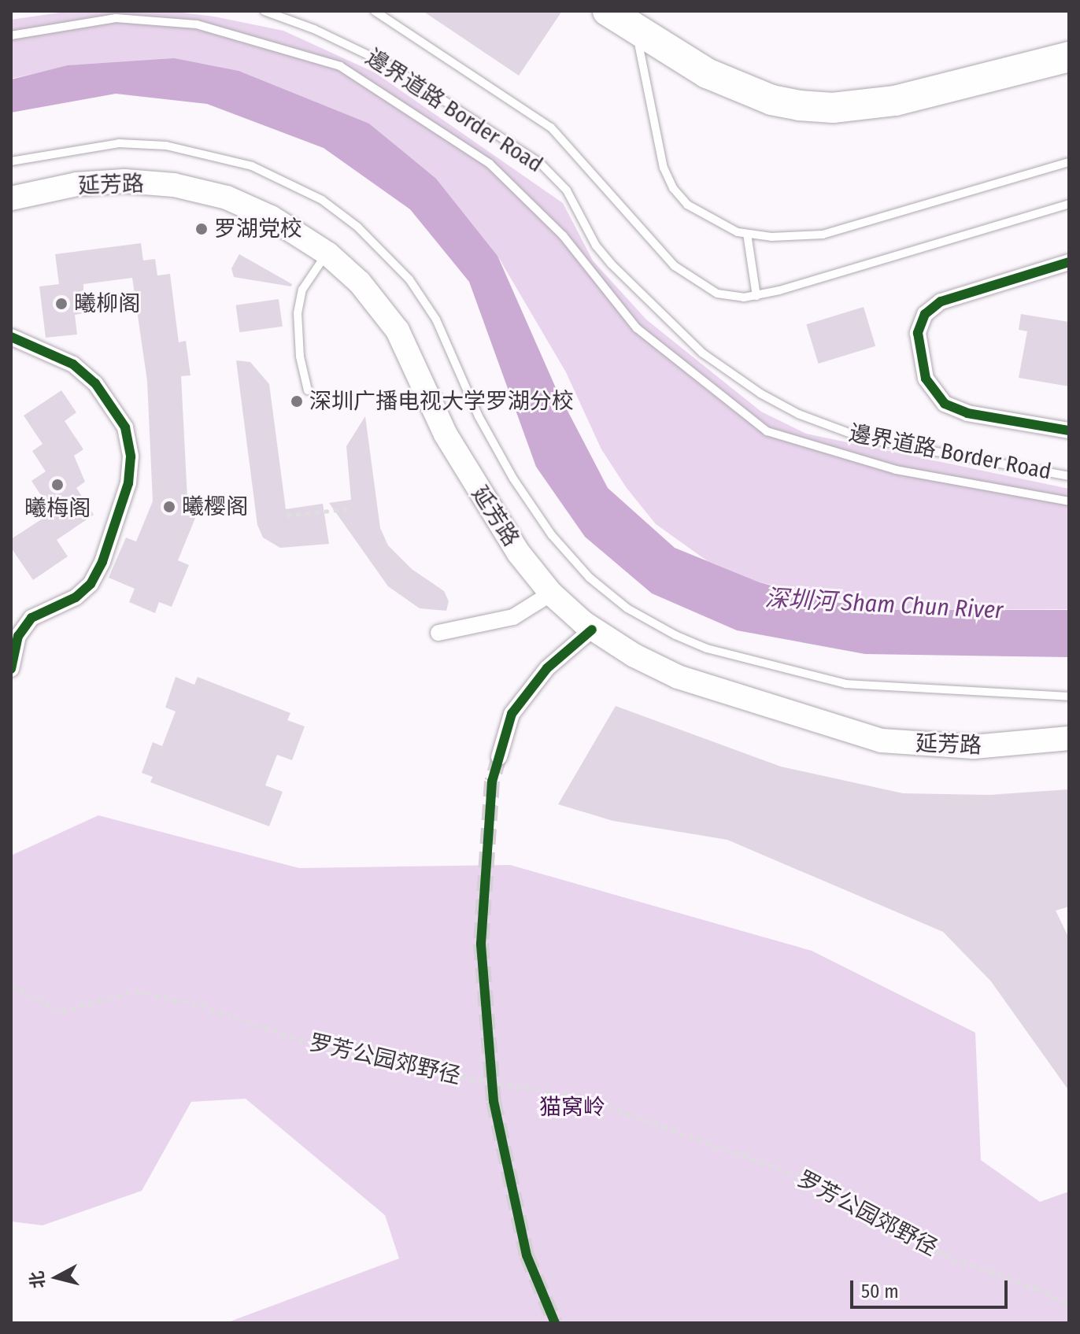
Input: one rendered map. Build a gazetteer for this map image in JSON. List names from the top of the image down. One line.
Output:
{"streets":{"main road":["延芳路"],"lane":["邊界道路 Border Road"],"path":["罗芳公园郊野径"]},"water":["深圳河 Sham Chun River"],"parks":["猫窝岭"],"places":["罗湖党校","曦柳阁","深圳广播电视大学罗湖分校","曦梅阁","曦樱阁"],"scale_bar":"50 m","north":"left"}
